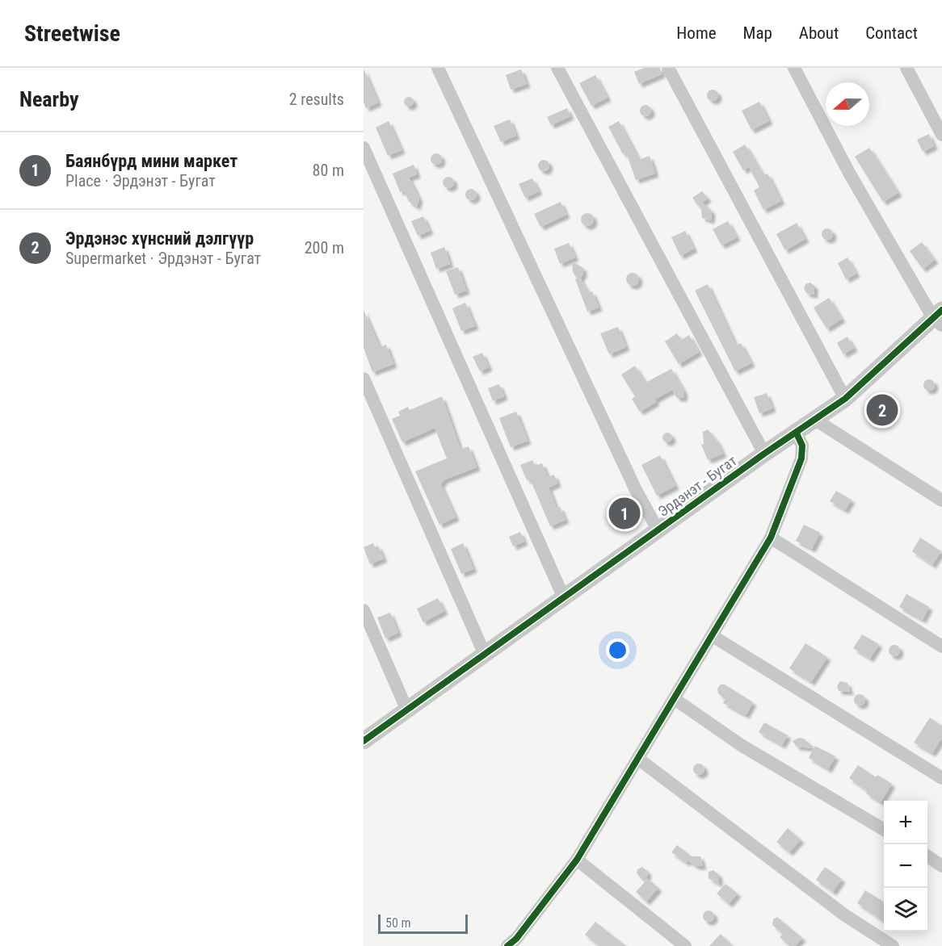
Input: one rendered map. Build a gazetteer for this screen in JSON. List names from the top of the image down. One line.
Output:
{"streets":{"street":["Эрдэнэт - Бугат"]},"scale_bar":"50 m","north":"left","page":{"header":"Streetwise","nav":["Home","Map","About","Contact"],"heading":["Nearby","2 results"],"list":[{"mark":"1","name":"Баянбүрд мини маркет","note":"Place · Эрдэнэт - Бугат","value":"80 m"},{"mark":"2","name":"Эрдэнэс хүнсний дэлгүүр","note":"Supermarket · Эрдэнэт - Бугат","value":"200 m"}],"pins":["2","1"],"map_buttons":["+","−"],"scale":"50 m"}}
